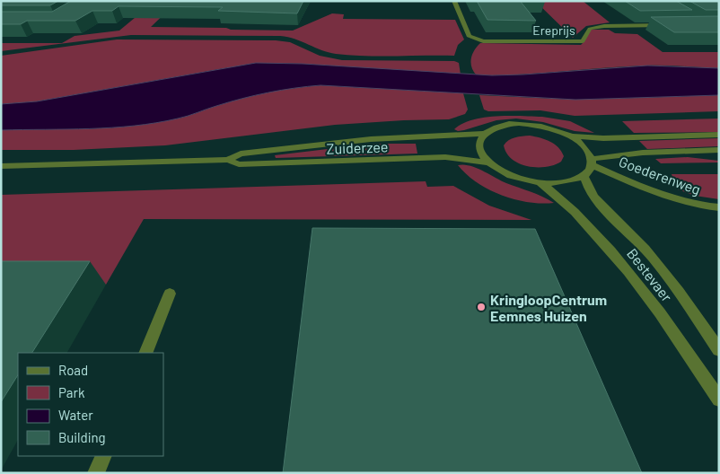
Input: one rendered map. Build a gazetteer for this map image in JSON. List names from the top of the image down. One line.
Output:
{"streets":{"street":["Ereprijs","Zuiderzee","Goederenweg","Bestevaer"]},"places":["KringloopCentrum Eemnes Huizen"],"legend":["Road","Park","Water","Building"]}
